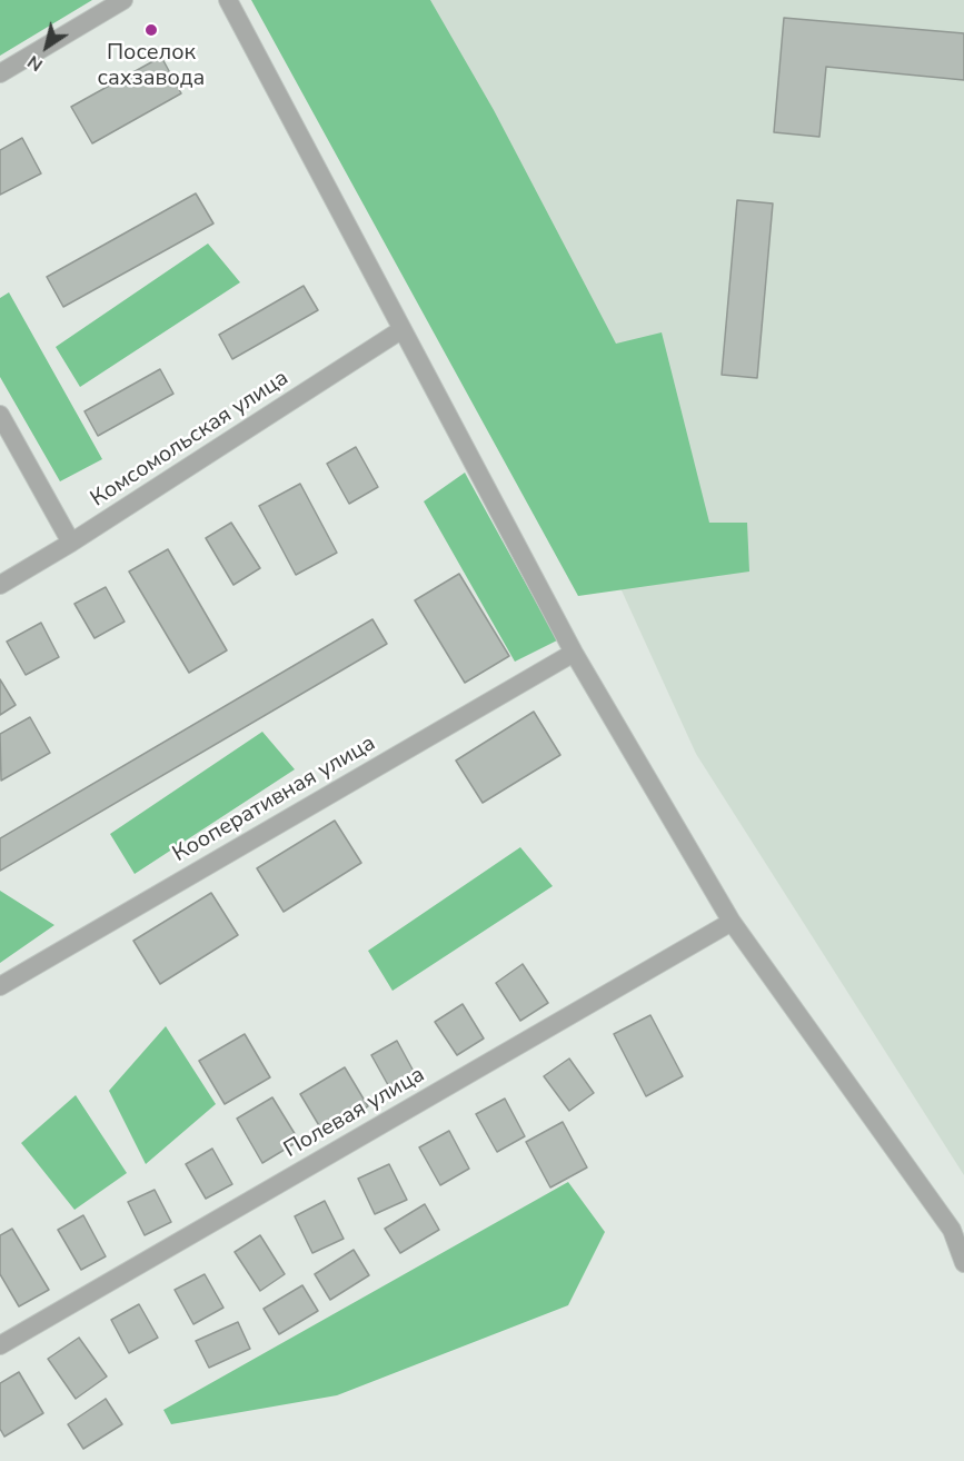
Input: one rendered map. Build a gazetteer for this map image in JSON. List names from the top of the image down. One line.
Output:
{"streets":{"street":["Комсомольская улица","Кооперативная улица","Полевая улица"]},"places":["Поселок сахзавода"],"north":"bottom left"}
